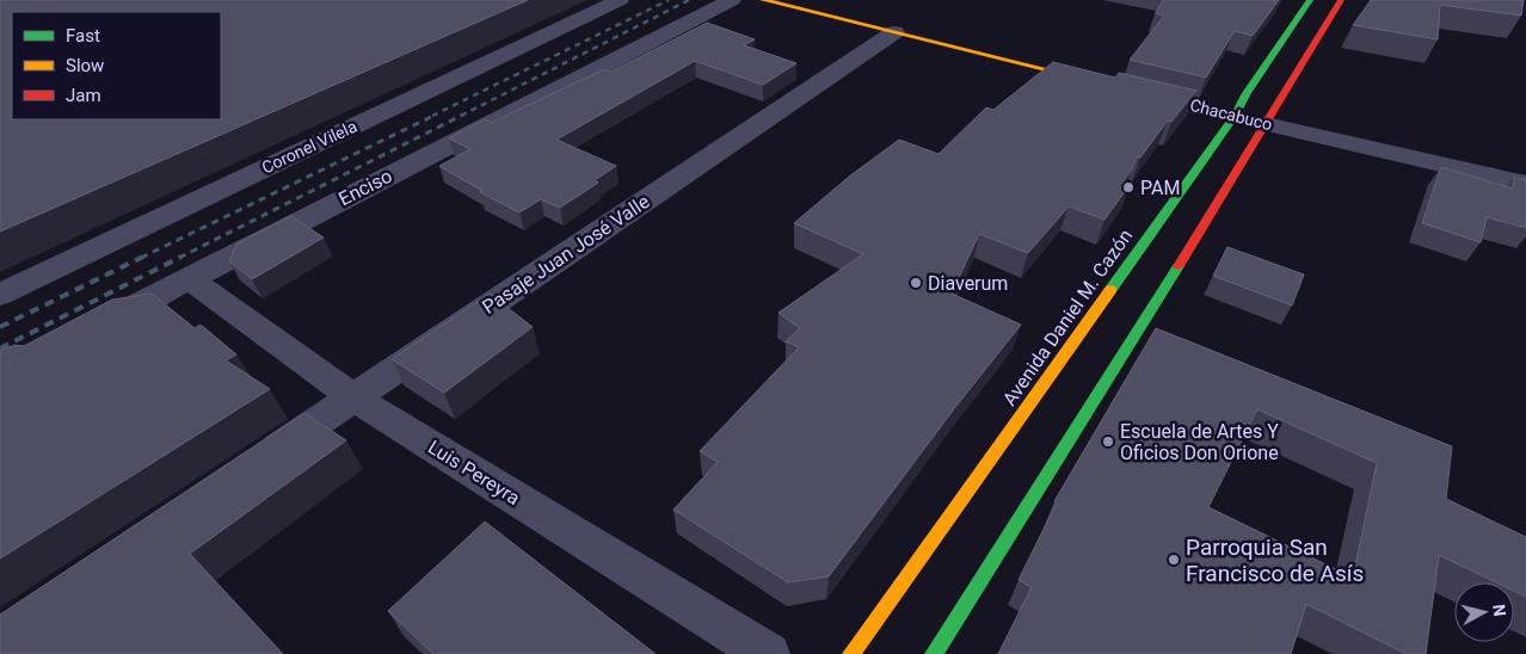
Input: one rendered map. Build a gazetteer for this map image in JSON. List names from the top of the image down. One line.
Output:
{"streets":{"main road":["Chacabuco","Avenida Daniel M. Cazón"],"street":["Coronel Vilela","Enciso","Pasaje Juan José Valle","Luis Pereyra"]},"crossings":[["Chacabuco","Avenida Daniel M. Cazón"],["Enciso","Luis Pereyra"],["Pasaje Juan José Valle","Luis Pereyra"]],"places":["PAM","Diaverum","Escuela de Artes Y Oficios Don Orione","Parroquia San Francisco de Asís"],"legend":["Fast","Slow","Jam"],"north":"right"}
